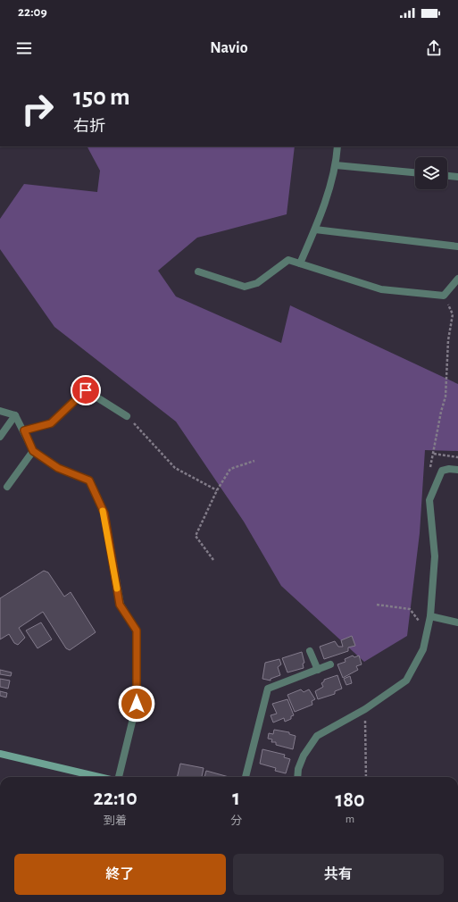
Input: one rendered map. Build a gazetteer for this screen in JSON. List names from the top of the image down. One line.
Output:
{"page":{"status":"22:09","header":"Navio","turn":["150 m","右折"],"eta":["22:10","到着","1","分","180","m"],"buttons":["終了","共有"]}}
